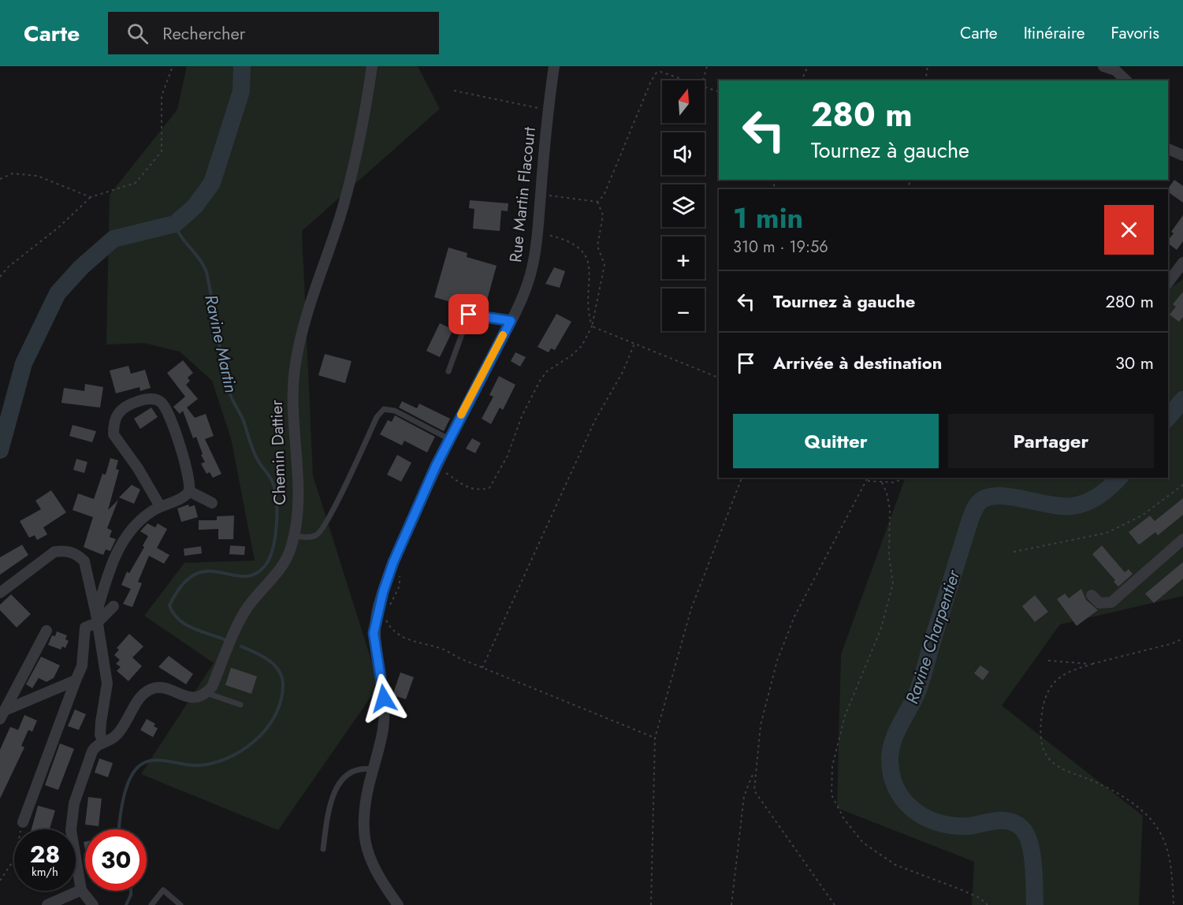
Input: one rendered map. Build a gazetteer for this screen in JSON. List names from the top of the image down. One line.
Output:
{"streets":{"street":["Rue Martin Flacourt","Chemin Dattier"]},"water":["Ravine Martin","Ravine Charpentier"],"north":"top","page":{"header":"Carte","search":"Rechercher","nav":["Carte","Itinéraire","Favoris"],"map_buttons":["+","−"],"turn":["280 m","Tournez à gauche"],"heading":["1 min","310 m · 19:56"],"list":[{"name":"Tournez à gauche","value":"280 m"},{"name":"Arrivée à destination","value":"30 m"}],"buttons":["Quitter","Partager"],"speed":"28 km/h","limit":"30"}}
